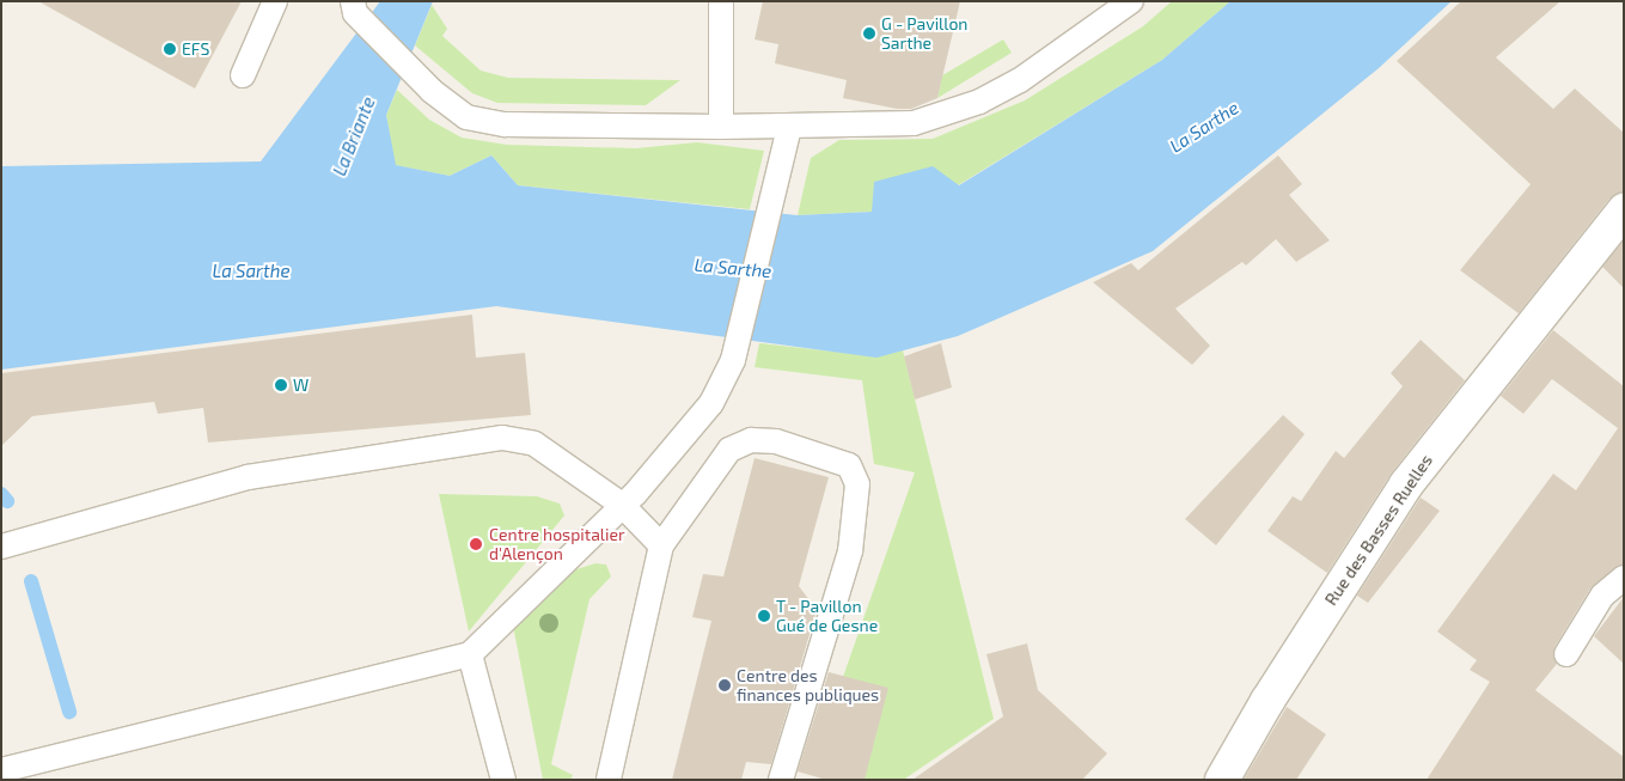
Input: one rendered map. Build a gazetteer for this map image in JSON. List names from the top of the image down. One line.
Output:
{"streets":{"street":["Rue des Basses Ruelles"]},"water":["La Sarthe","La Briante"],"places":["G - Pavillon Sarthe","EFS","W","Centre hospitalier d'Alençon","T - Pavillon Gué de Gesne","Centre des finances publiques"]}
